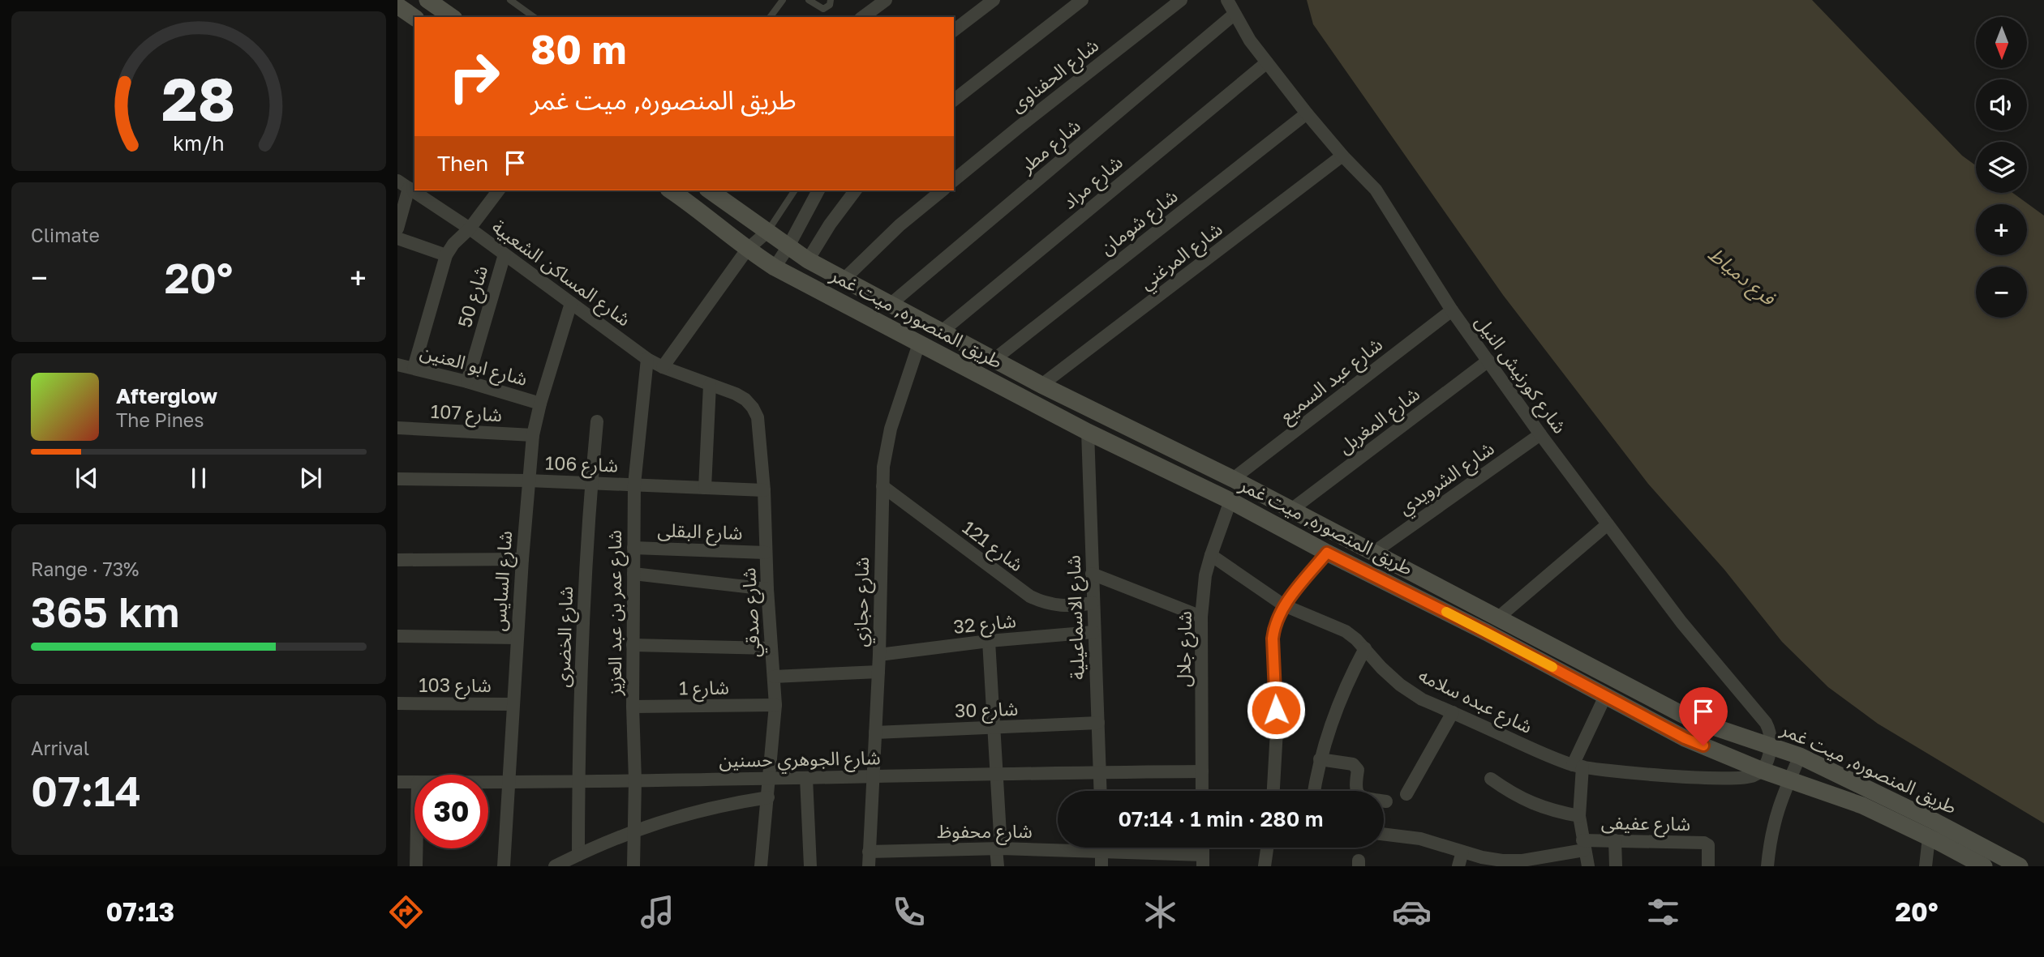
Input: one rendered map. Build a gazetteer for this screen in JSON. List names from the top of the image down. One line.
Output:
{"streets":{"main road":["طريق المنصوره, ميت غمر"],"street":["شارع الحفناوى","شارع مطر","شارع مراد","شارع شومان","شارع المرغني","شارع المساكن الشعبية","شارع 50","شارع ابو العنين","شارع كورنيش النيل","شارع عبد السميع","شارع 107","شارع المغربل","شارع 106","شارع الشرويدي","شارع البقلى","شارع 121","شارع السايس","شارع حجازي","شارع عمر بن عبد العزيز","شارع صدقي","شارع الاسماعيلية","شارع 32","شارع الخضرى","شارع جلال","شارع 103","شارع 1","شارع عبده سلامه","شارع 30","شارع الجوهري حسنين","شارع عفيفى","شارع محفوظ"]},"crossings":[["شارع مطر","طريق المنصوره, ميت غمر"],["شارع مطر","شارع كورنيش النيل"],["شارع مراد","طريق المنصوره, ميت غمر"],["شارع مراد","شارع كورنيش النيل"],["شارع شومان","طريق المنصوره, ميت غمر"],["شارع شومان","شارع كورنيش النيل"],["شارع المرغني","طريق المنصوره, ميت غمر"],["شارع المرغني","شارع كورنيش النيل"],["شارع المساكن الشعبية","شارع 50"],["شارع المساكن الشعبية","شارع السايس"],["شارع المساكن الشعبية","شارع عمر بن عبد العزيز"],["شارع المساكن الشعبية","شارع صدقي"],["شارع 50","شارع ابو العنين"],["طريق المنصوره, ميت غمر","شارع كورنيش النيل"],["طريق المنصوره, ميت غمر","شارع عبد السميع"],["طريق المنصوره, ميت غمر","شارع المغربل"],["طريق المنصوره, ميت غمر","شارع الشرويدي"],["طريق المنصوره, ميت غمر","شارع حجازي"],["طريق المنصوره, ميت غمر","شارع الاسماعيلية"],["طريق المنصوره, ميت غمر","شارع جلال"],["طريق المنصوره, ميت غمر","شارع عبده سلامه"],["شارع ابو العنين","شارع السايس"],["شارع كورنيش النيل","شارع عبد السميع"],["شارع كورنيش النيل","شارع المغربل"],["شارع كورنيش النيل","شارع الشرويدي"],["شارع 107","شارع السايس"],["شارع 106","شارع السايس"],["شارع 106","شارع عمر بن عبد العزيز"],["شارع 106","شارع صدقي"],["شارع 106","شارع الخضرى"],["شارع البقلى","شارع عمر بن عبد العزيز"],["شارع البقلى","شارع صدقي"],["شارع 121","شارع حجازي"],["شارع 121","شارع الاسماعيلية"],["شارع السايس","شارع 103"],["شارع السايس","شارع الجوهري حسنين"],["شارع حجازي","شارع 32"],["شارع حجازي","شارع 30"],["شارع حجازي","شارع الجوهري حسنين"],["شارع حجازي","شارع محفوظ"],["شارع عمر بن عبد العزيز","شارع 1"],["شارع عمر بن عبد العزيز","شارع الجوهري حسنين"],["شارع صدقي","شارع 1"],["شارع صدقي","شارع الجوهري حسنين"],["شارع الاسماعيلية","شارع 32"],["شارع الاسماعيلية","شارع 30"],["شارع الاسماعيلية","شارع الجوهري حسنين"],["شارع الخضرى","شارع الجوهري حسنين"],["شارع جلال","شارع عبده سلامه"],["شارع جلال","شارع الجوهري حسنين"]],"water":["فرع دمياط"],"north":"bottom","page":{"map_buttons":["+","−"],"turn":["80 m","طريق المنصوره, ميت غمر"],"then":"Then","tile":["Climate",["Range · 73%","365 km"],["Arrival","07:14"]],"heat":["−","20°","+"],"song":["Afterglow","The Pines"],"limit":"30","trip":"07:14 · 1 min · 280 m","tabs":["07:13","20°"],"gauge":["28","km/h"]}}
